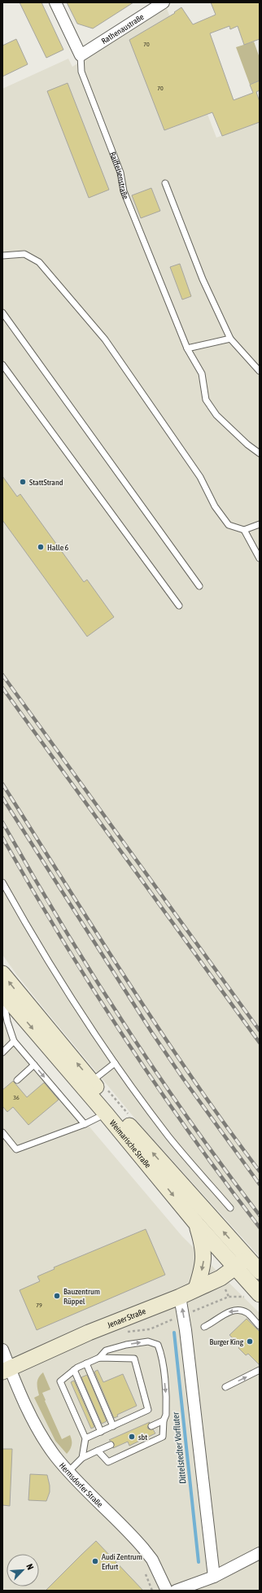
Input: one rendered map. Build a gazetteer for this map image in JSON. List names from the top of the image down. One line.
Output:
{"streets":{"main road":["Weimarische Straße","Jenaer Straße"],"street":["Rathenaustraße","Raiffeisenstraße","Hermsdorfer Straße"]},"crossings":[["Rathenaustraße","Raiffeisenstraße"],["Weimarische Straße","Jenaer Straße"],["Jenaer Straße","Hermsdorfer Straße"]],"water":["Dittelstedter Vorfluter"],"places":["StattStrand","Halle 6","Bauzentrum Rüppel","Burger King","sbt","Audi Zentrum Erfurt"],"house_numbers":["70","70","36","79"],"north":"top right"}
